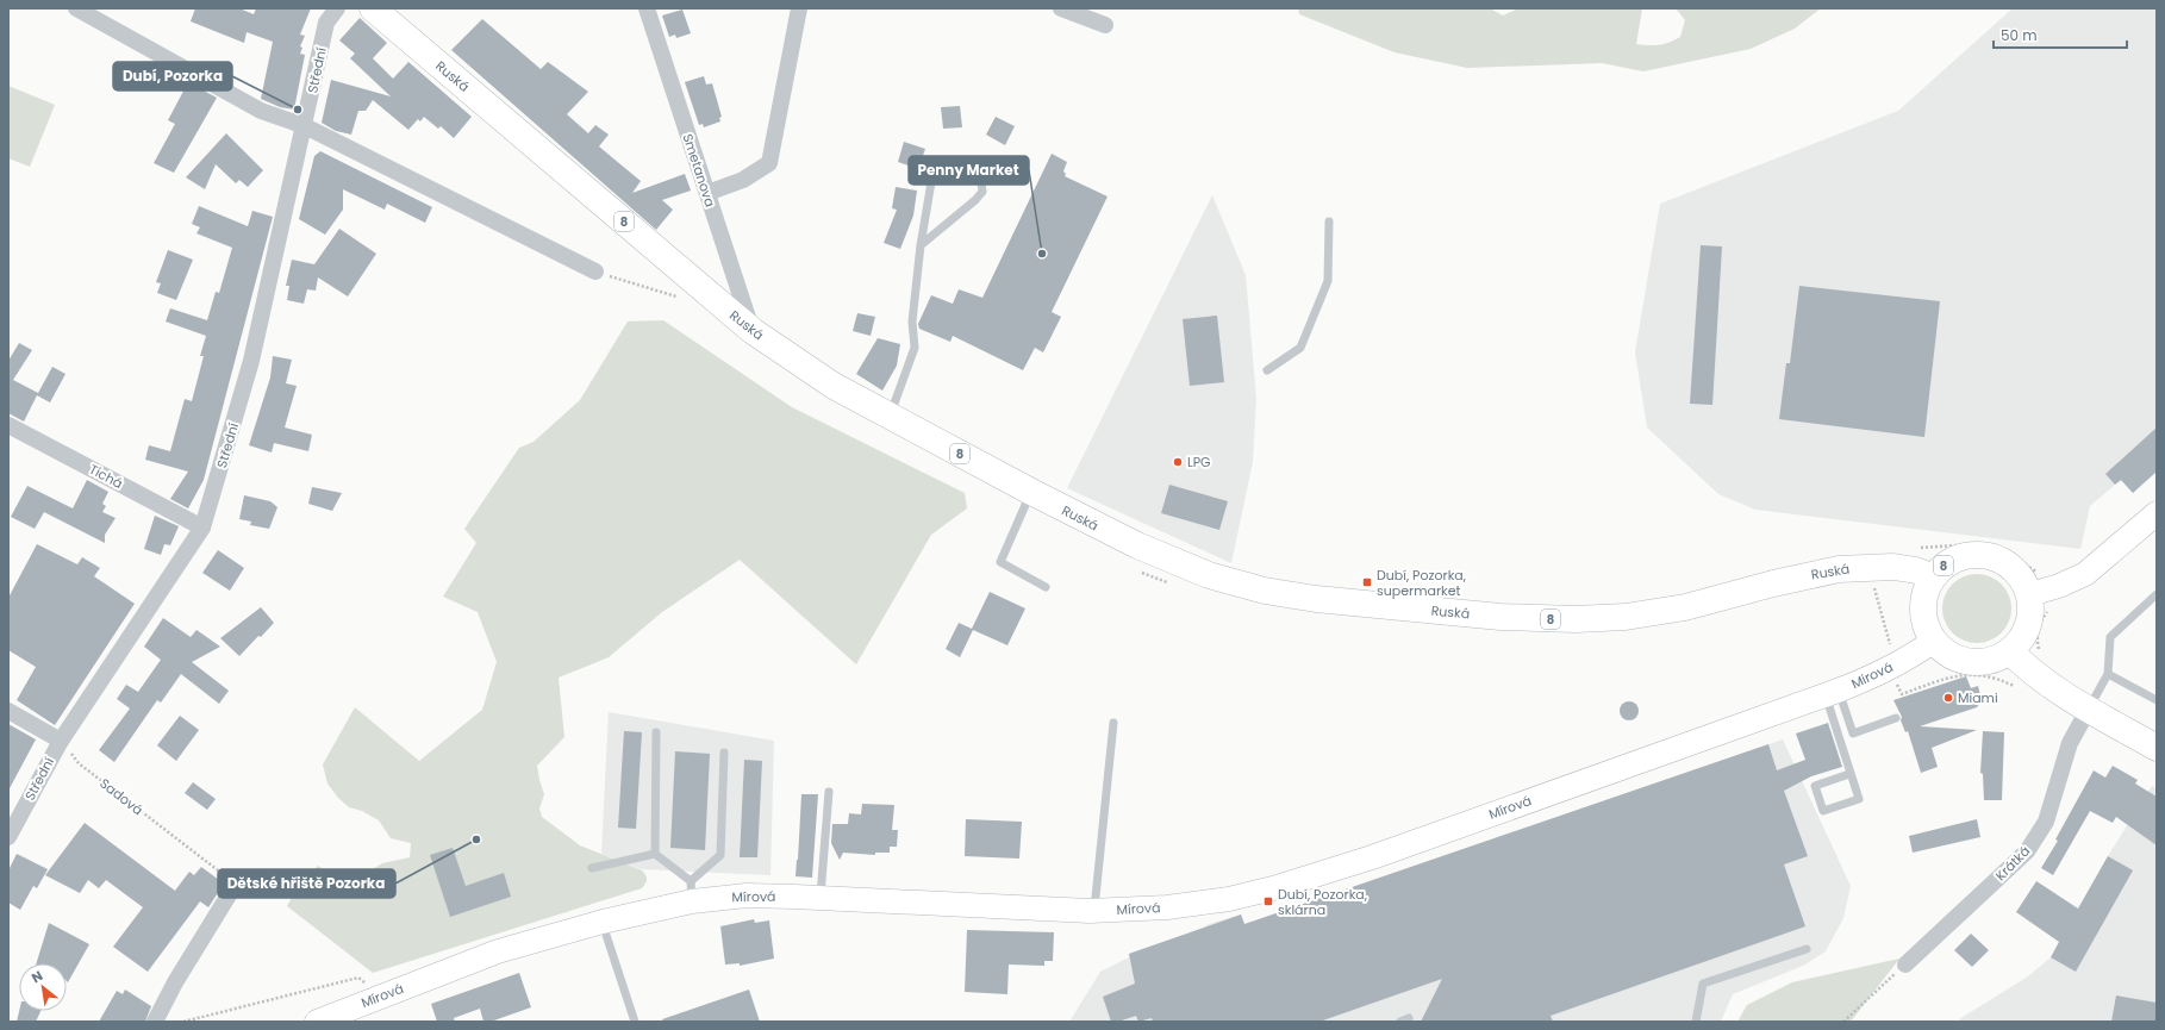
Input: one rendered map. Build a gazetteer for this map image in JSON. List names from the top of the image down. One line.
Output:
{"streets":{"main road":["Ruská","8"],"street":["Střední","Smetanova","Tichá","Mírová","Krátká"],"path":["Sadová"]},"crossings":[["Střední","Tichá"],["Střední","Sadová"],["Ruská","Smetanova"],["Ruská","8"],["Ruská","Mírová"],["8","Mírová"]],"places":{"other":["Dubí, Pozorka","Penny Market","LPG","Miami","Dětské hřiště Pozorka"],"transit":["Dubí, Pozorka, supermarket","Dubí, Pozorka, sklárna"]},"scale_bar":"50 m","north":"top left"}
